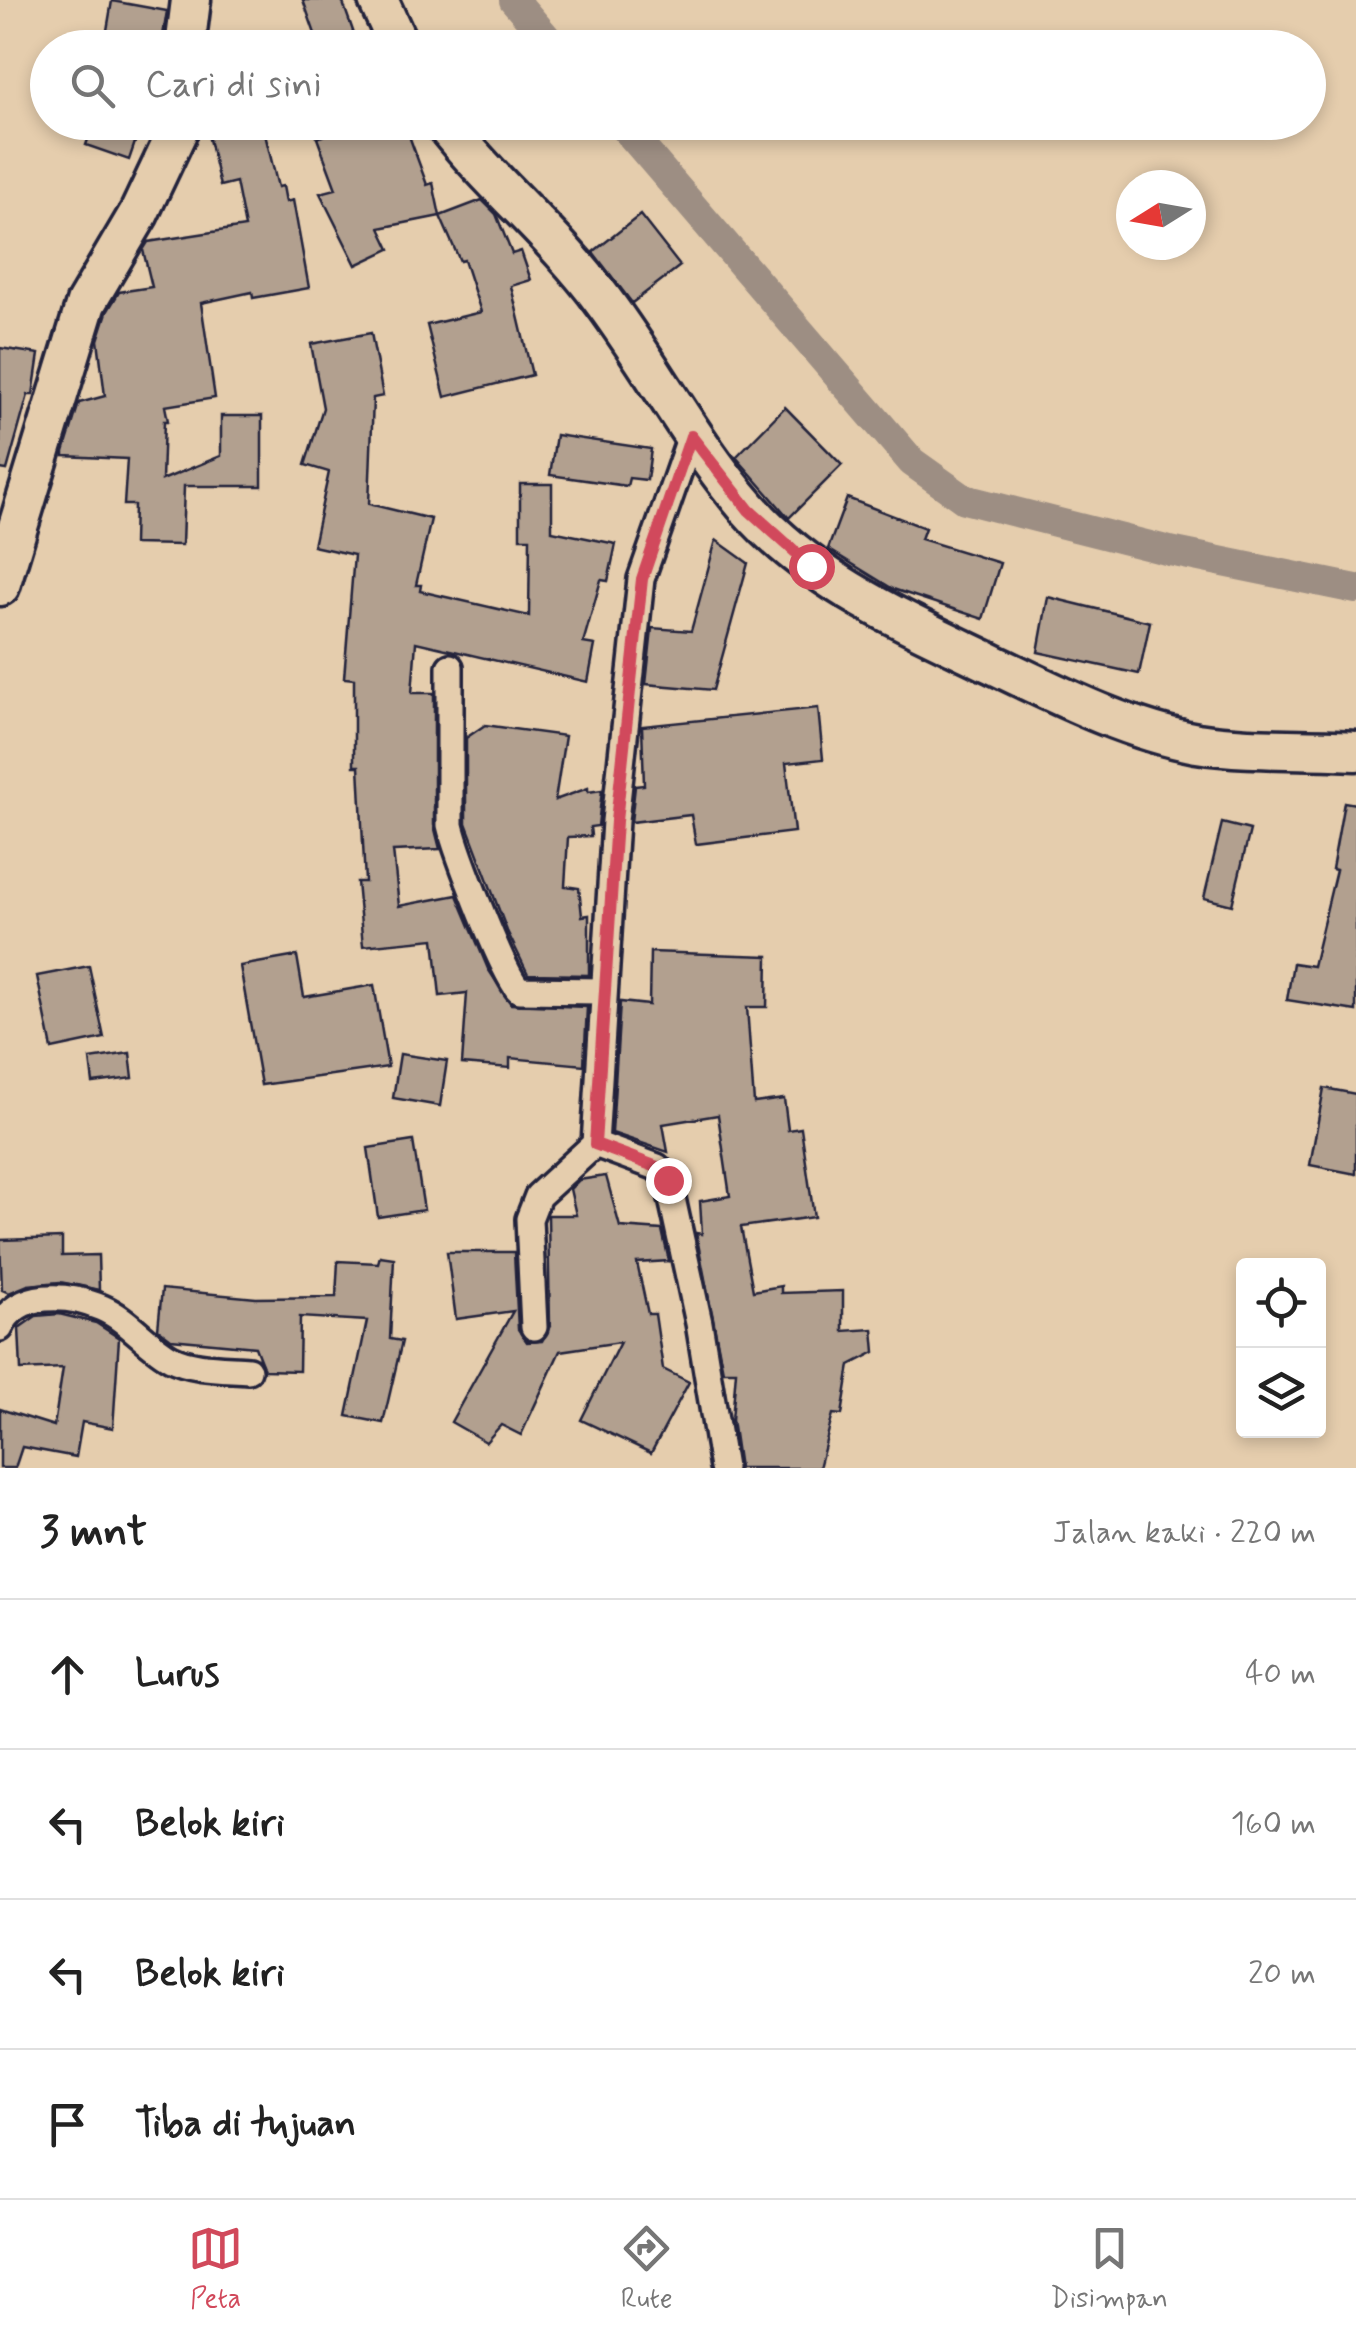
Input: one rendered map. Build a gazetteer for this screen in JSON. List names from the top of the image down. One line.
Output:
{"north":"left","page":{"search":"Cari di sini","heading":["3 mnt","Jalan kaki · 220 m"],"list":[["Lurus","40 m"],["Belok kiri","160 m"],["Belok kiri","20 m"],"Tiba di tujuan"],"nav":["Peta","Rute","Disimpan"]}}
